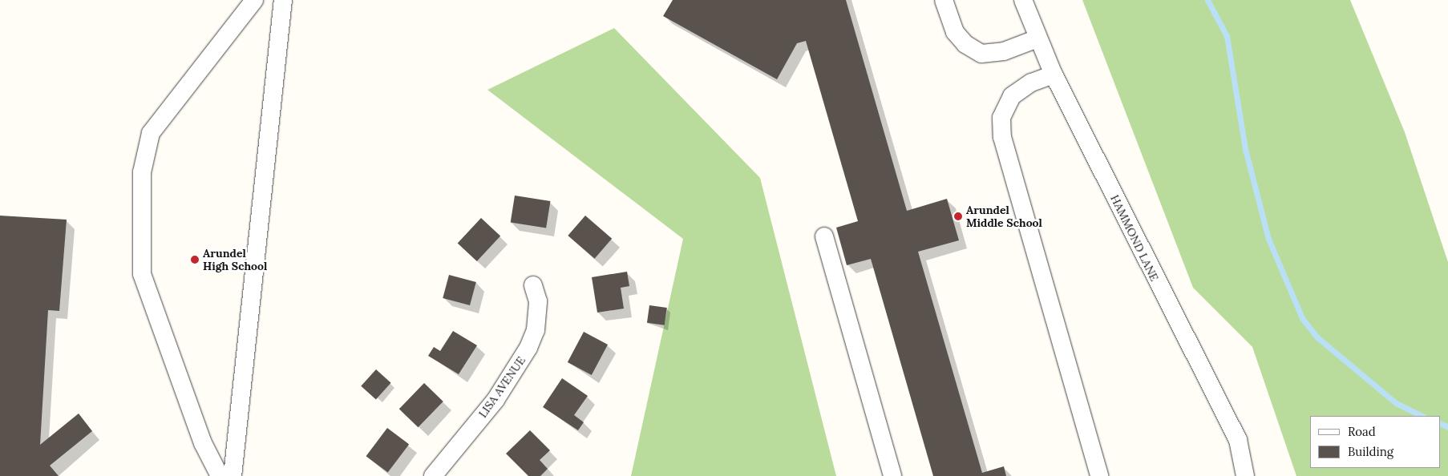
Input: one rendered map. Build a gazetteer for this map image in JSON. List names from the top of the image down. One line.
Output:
{"streets":{"street":["HAMMOND LANE","LISA AVENUE"]},"places":["Arundel Middle School","Arundel High School"],"legend":["Road","Building"]}
